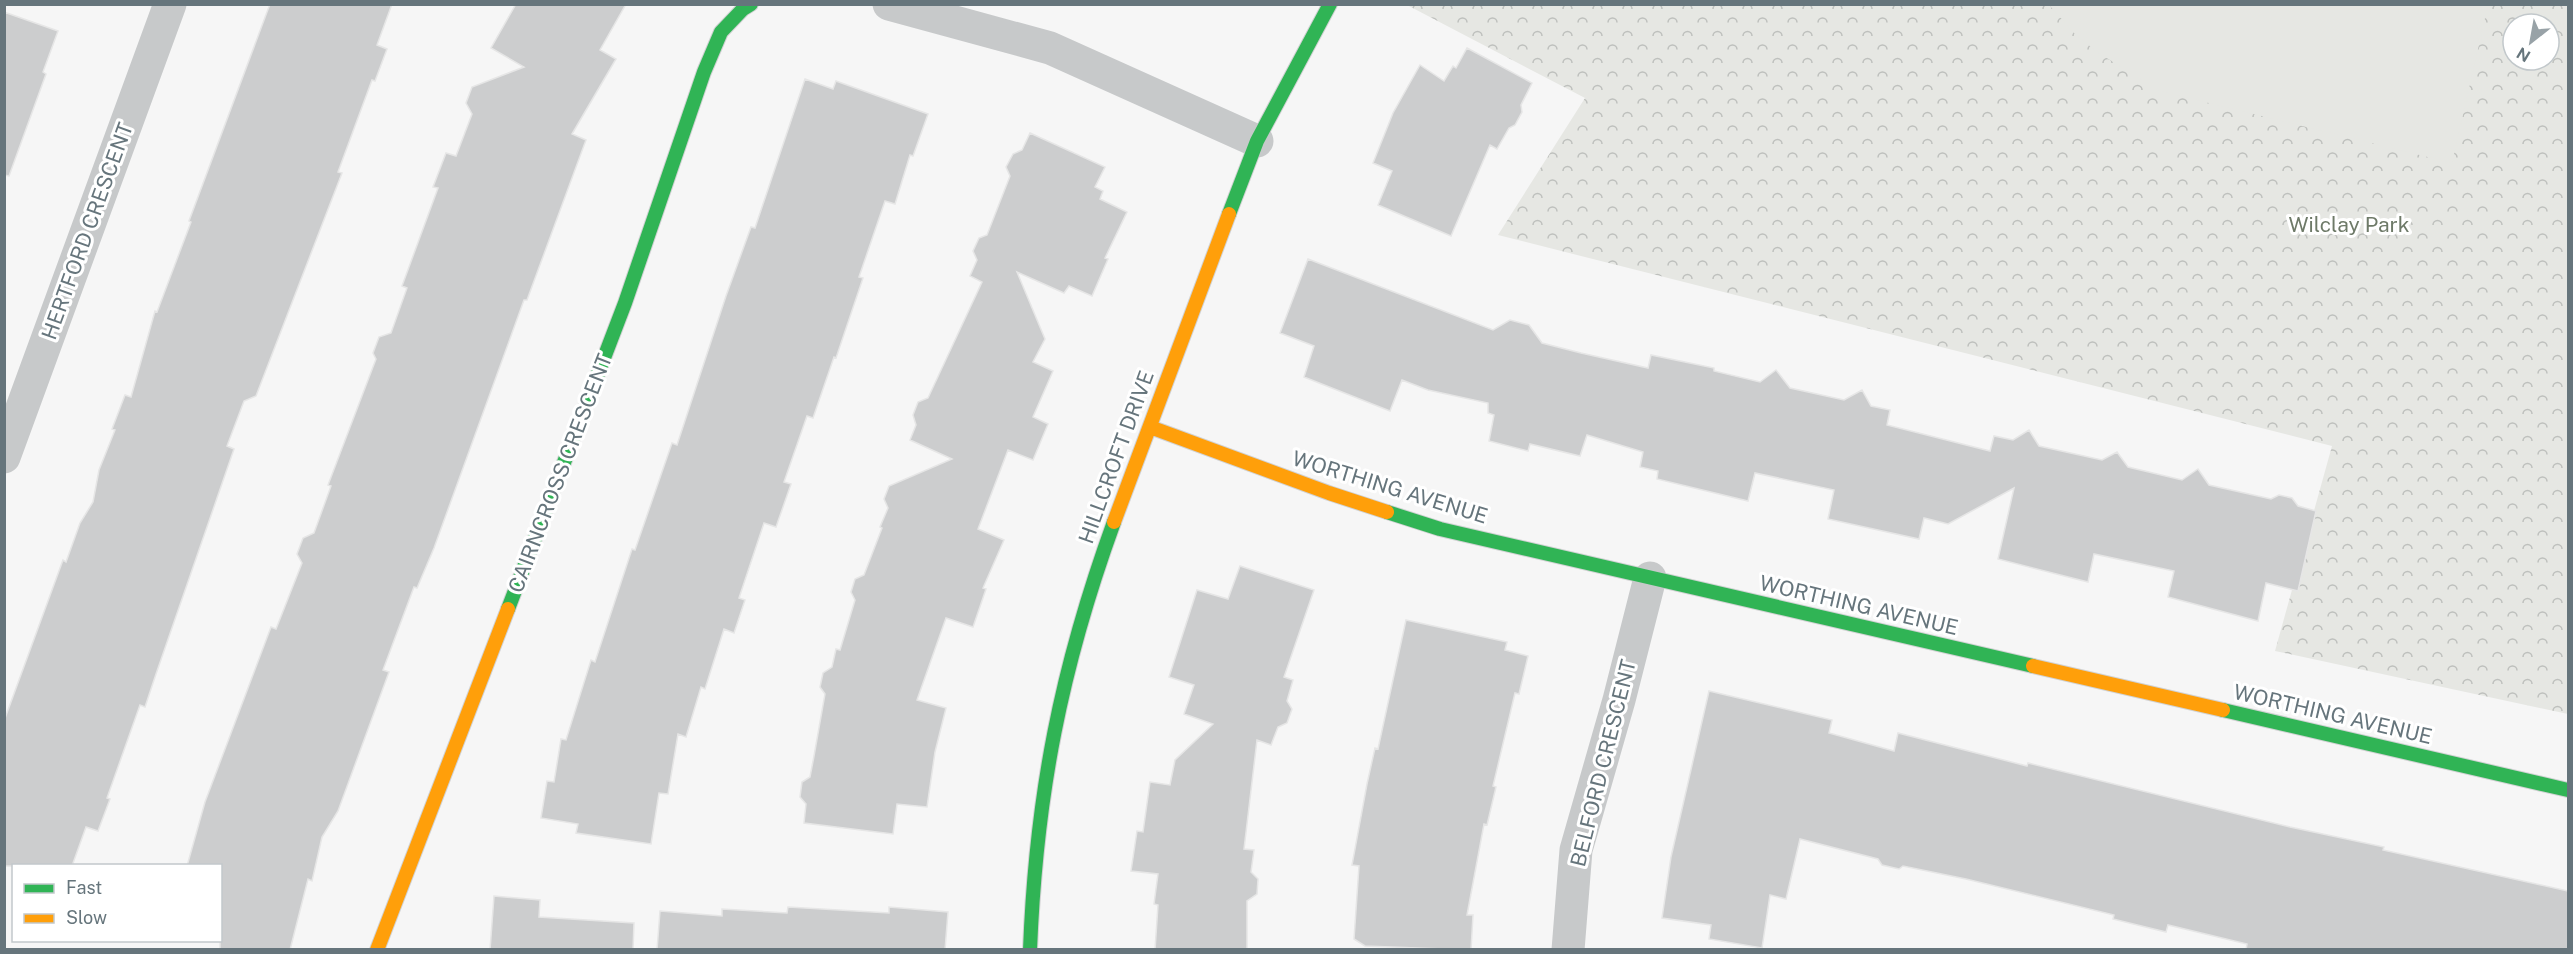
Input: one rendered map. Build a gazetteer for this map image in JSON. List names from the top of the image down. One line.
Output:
{"streets":{"street":["HERTFORD CRESCENT","HILLCROFT DRIVE","CAIRNCROSS CRESCENT","WORTHING AVENUE","BELFORD CRESCENT"]},"crossings":[["HILLCROFT DRIVE","WORTHING AVENUE"],["WORTHING AVENUE","BELFORD CRESCENT"]],"parks":["Wilclay Park"],"legend":["Fast","Slow"],"north":"bottom left"}
